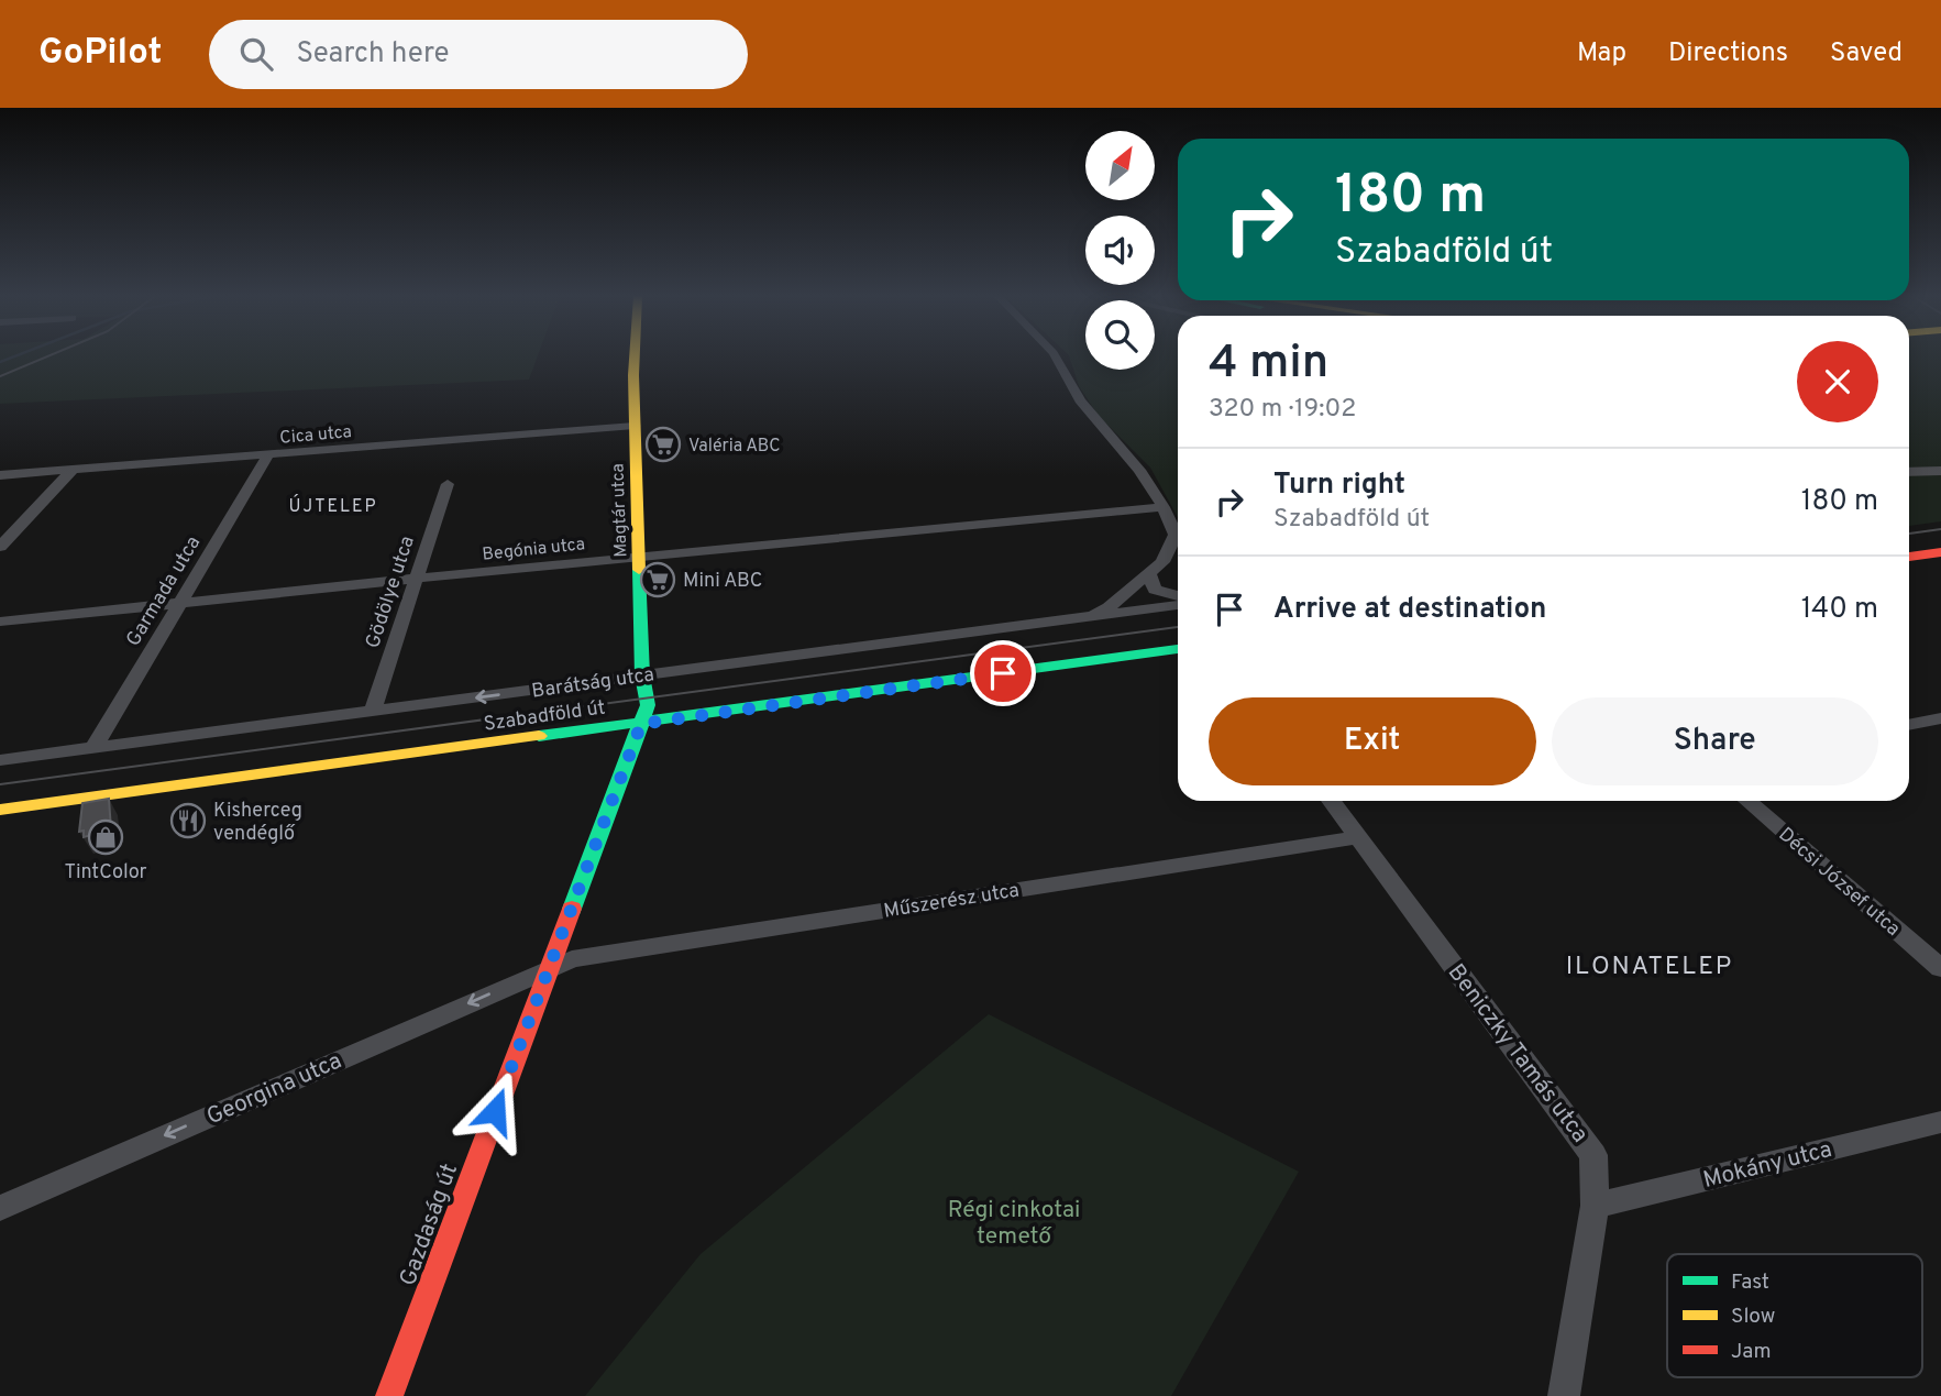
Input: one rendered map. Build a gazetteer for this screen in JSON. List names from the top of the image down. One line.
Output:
{"streets":{"main road":["Magtár utca","Szabadföld út","Gazdaság út"],"street":["Cica utca","Begónia utca","Garmada utca","Gödölye utca","Barátság utca","Décsi József utca","Műszerész utca","Beniczky Tamás utca","Georgina utca","Mokány utca"]},"crossings":[["Cica utca","Magtár utca"],["Cica utca","Garmada utca"],["Magtár utca","Begónia utca"],["Magtár utca","Barátság utca"],["Magtár utca","Szabadföld út"],["Magtár utca","Gazdaság út"],["Begónia utca","Garmada utca"],["Begónia utca","Gödölye utca"],["Garmada utca","Barátság utca"],["Gödölye utca","Barátság utca"],["Szabadföld út","Gazdaság út"],["Műszerész utca","Beniczky Tamás utca"],["Műszerész utca","Georgina utca"],["Műszerész utca","Gazdaság út"],["Beniczky Tamás utca","Mokány utca"],["Georgina utca","Gazdaság út"]],"one_way":["Georgina utca"],"districts":["ÚJTELEP","ILONATELEP"],"parks":["Régi cinkotai temető"],"places":{"supermarket":["Valéria ABC","Mini ABC"],"restaurant":["Kisherceg vendéglő"],"shop":["TintColor"]},"legend":["Fast","Slow","Jam"],"north":"top right","page":{"header":"GoPilot","search":"Search here","nav":["Map","Directions","Saved"],"turn":["180 m","Szabadföld út"],"heading":["4 min","320 m · 19:02"],"list":[{"name":"Turn right","note":"Szabadföld út","value":"180 m"},{"name":"Arrive at destination","value":"140 m"}],"buttons":["Exit","Share"]}}
